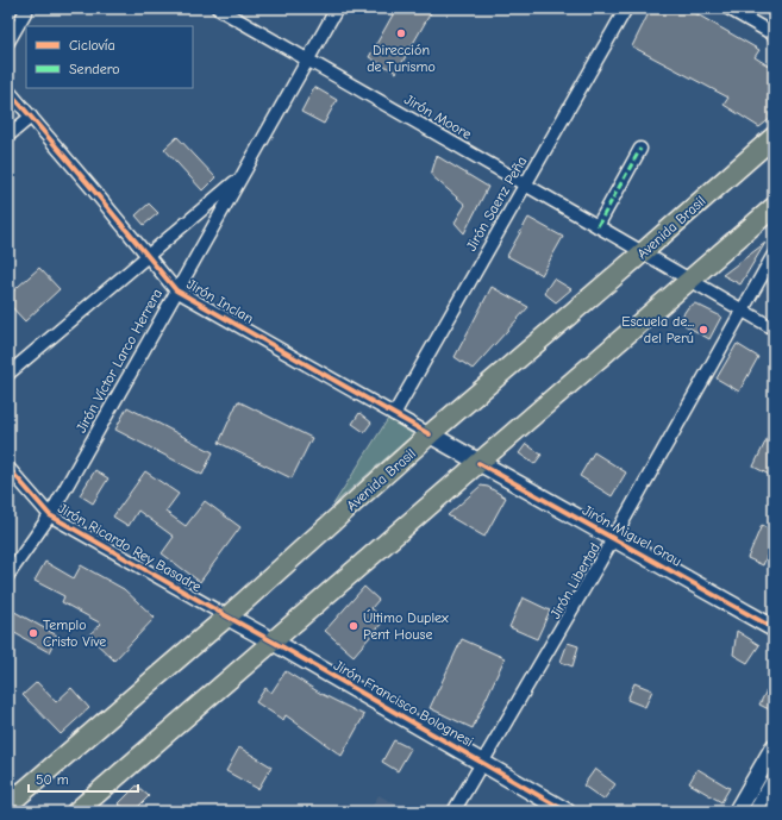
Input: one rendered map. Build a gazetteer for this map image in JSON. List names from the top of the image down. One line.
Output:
{"streets":{"main road":["Avenida Brasil"],"street":["Jirón Moore","Jirón Saenz Peña","Jirón Inclan","Jirón Víctor Larco Herrera","Jirón Miguel Grau","Jirón Ricardo Rey Basadre","Jirón Libertad","Jirón Francisco Bolognesi"]},"crossings":[["Jirón Moore","Jirón Saenz Peña"],["Jirón Moore","Avenida Brasil"],["Jirón Moore","Jirón Víctor Larco Herrera"],["Jirón Moore","Jirón Libertad"],["Jirón Saenz Peña","Jirón Inclan"],["Avenida Brasil","Jirón Inclan"],["Avenida Brasil","Jirón Miguel Grau"],["Avenida Brasil","Jirón Ricardo Rey Basadre"],["Avenida Brasil","Jirón Francisco Bolognesi"],["Jirón Inclan","Jirón Víctor Larco Herrera"],["Jirón Inclan","Jirón Miguel Grau"],["Jirón Víctor Larco Herrera","Jirón Ricardo Rey Basadre"],["Jirón Miguel Grau","Jirón Libertad"],["Jirón Ricardo Rey Basadre","Jirón Francisco Bolognesi"],["Jirón Libertad","Jirón Francisco Bolognesi"]],"places":["Dirección de Turismo","Escuela de... del Perú","Último Duplex Pent House","Templo Cristo Vive"],"legend":["Ciclovía","Sendero"],"scale_bar":"50 m"}
